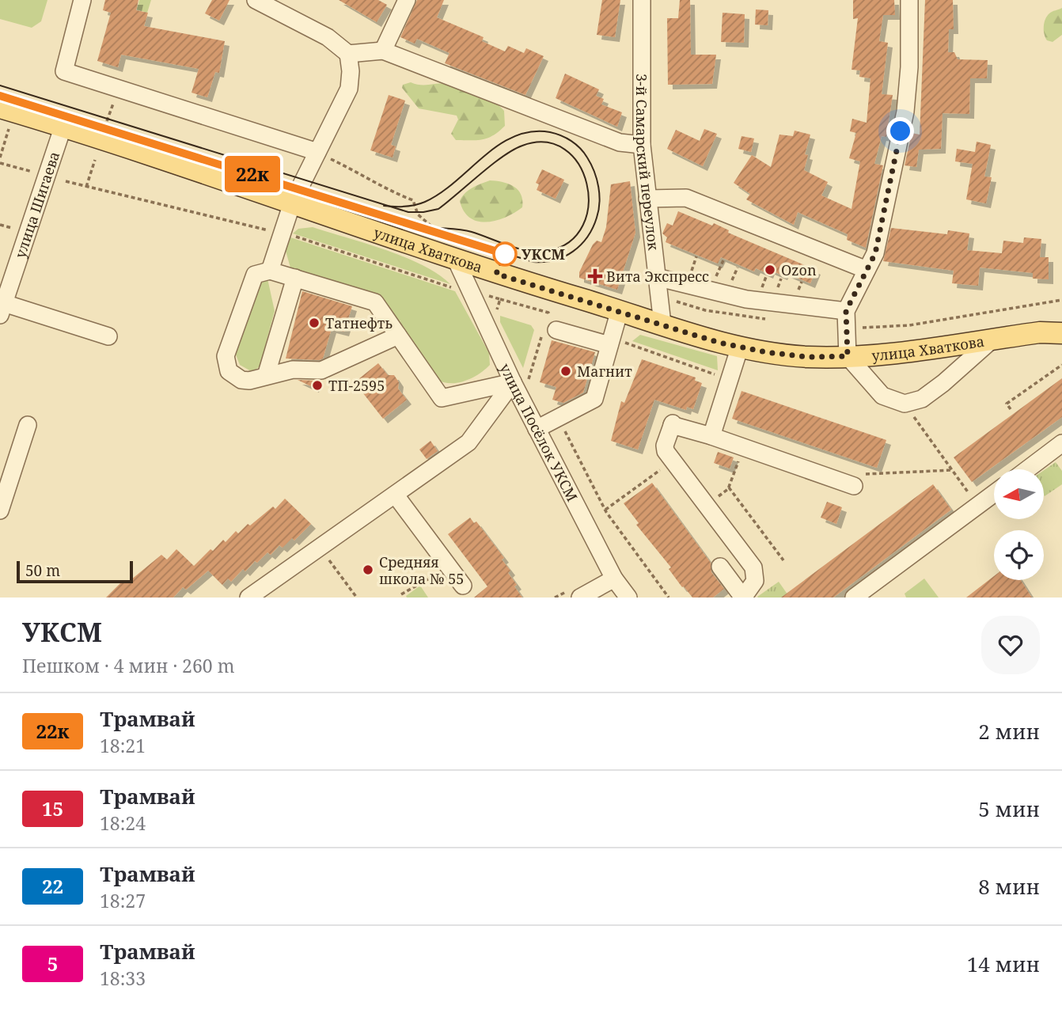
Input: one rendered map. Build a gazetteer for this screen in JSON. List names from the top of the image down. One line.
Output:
{"streets":{"main road":["улица Хваткова"],"street":["3-й Самарский переулок","улица Шигаева","улица Посёлок УКСМ"]},"crossings":[["3-й Самарский переулок","улица Хваткова"],["улица Шигаева","улица Хваткова"],["улица Хваткова","улица Посёлок УКСМ"]],"places":{"other":["УКСМ","Ozon","Татнефть","Магнит","ТП-2595","Средняя школа № 55"],"health":["Вита Экспресс"]},"lines":["tram line 22к"],"scale_bar":"50 m","north":"left","page":{"on_map":"22к","scale":"50 m","heading":["УКСМ","Пешком · 4 мин · 260 m"],"list":[{"mark":"22к","name":"Трамвай","note":"18:21","value":"2 мин"},{"mark":"15","name":"Трамвай","note":"18:24","value":"5 мин"},{"mark":"22","name":"Трамвай","note":"18:27","value":"8 мин"},{"mark":"5","name":"Трамвай","note":"18:33","value":"14 мин"}]}}
